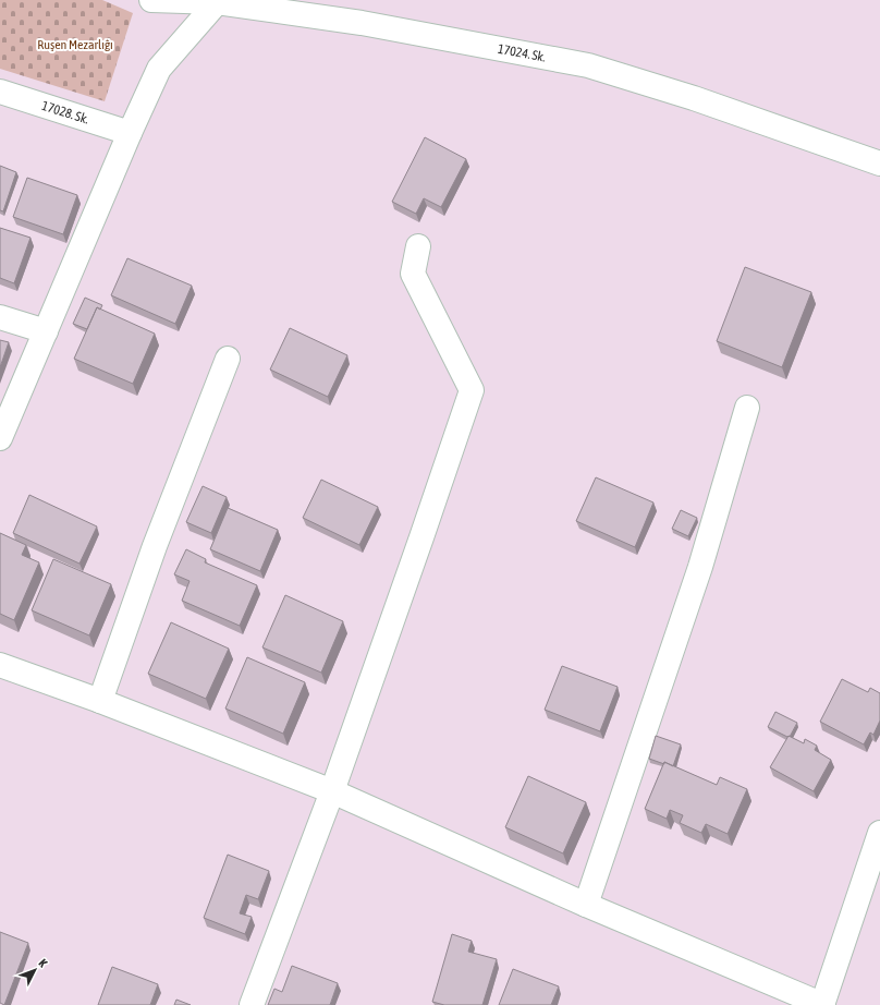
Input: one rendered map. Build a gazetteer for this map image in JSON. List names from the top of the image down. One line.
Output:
{"streets":{"street":["17024. Sk.","17028. Sk."]},"parks":["Ruşen Mezarlığı"],"north":"top right"}
